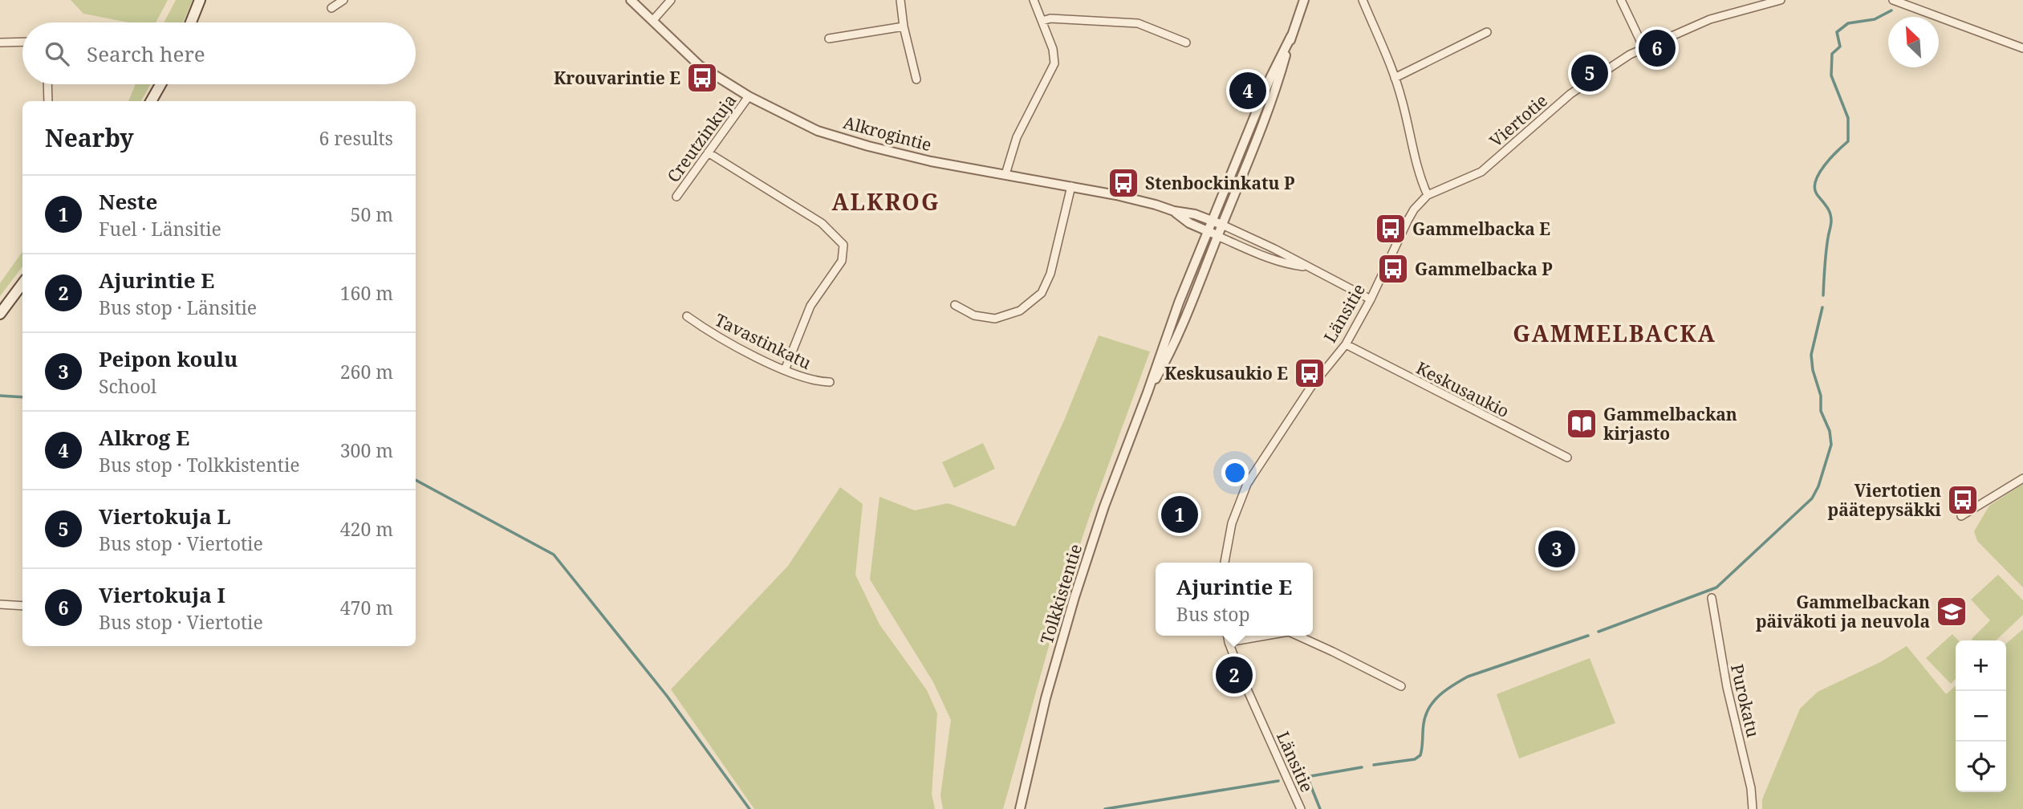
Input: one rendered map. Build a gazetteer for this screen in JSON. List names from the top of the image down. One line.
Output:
{"streets":{"street":["Viertotie","Alkrogintie","Creutzinkuja","Länsitie","Tavastinkatu","Keskusaukio","Tolkkistentie","Purokatu"]},"crossings":[["Viertotie","Länsitie"],["Alkrogintie","Creutzinkuja"],["Alkrogintie","Tolkkistentie"],["Länsitie","Keskusaukio"]],"districts":["ALKROG","GAMMELBACKA"],"places":{"bus stop":["Krouvarintie E","Stenbockinkatu P","Gammelbacka E","Gammelbacka P","Keskusaukio E","Viertotien päätepysäkki"],"library":["Gammelbackan kirjasto"],"school or university":["Gammelbackan päiväkoti ja neuvola"]},"north":"top left","page":{"search":"Search here","pins":["6","5","4","1","3","2"],"heading":["Nearby","6 results"],"list":[{"mark":"1","name":"Neste","note":"Fuel · Länsitie","value":"50 m"},{"mark":"2","name":"Ajurintie E","note":"Bus stop · Länsitie","value":"160 m"},{"mark":"3","name":"Peipon koulu","note":"School","value":"260 m"},{"mark":"4","name":"Alkrog E","note":"Bus stop · Tolkkistentie","value":"300 m"},{"mark":"5","name":"Viertokuja L","note":"Bus stop · Viertotie","value":"420 m"},{"mark":"6","name":"Viertokuja I","note":"Bus stop · Viertotie","value":"470 m"}],"popup":["Ajurintie E","Bus stop"],"map_buttons":["+","−"]}}
